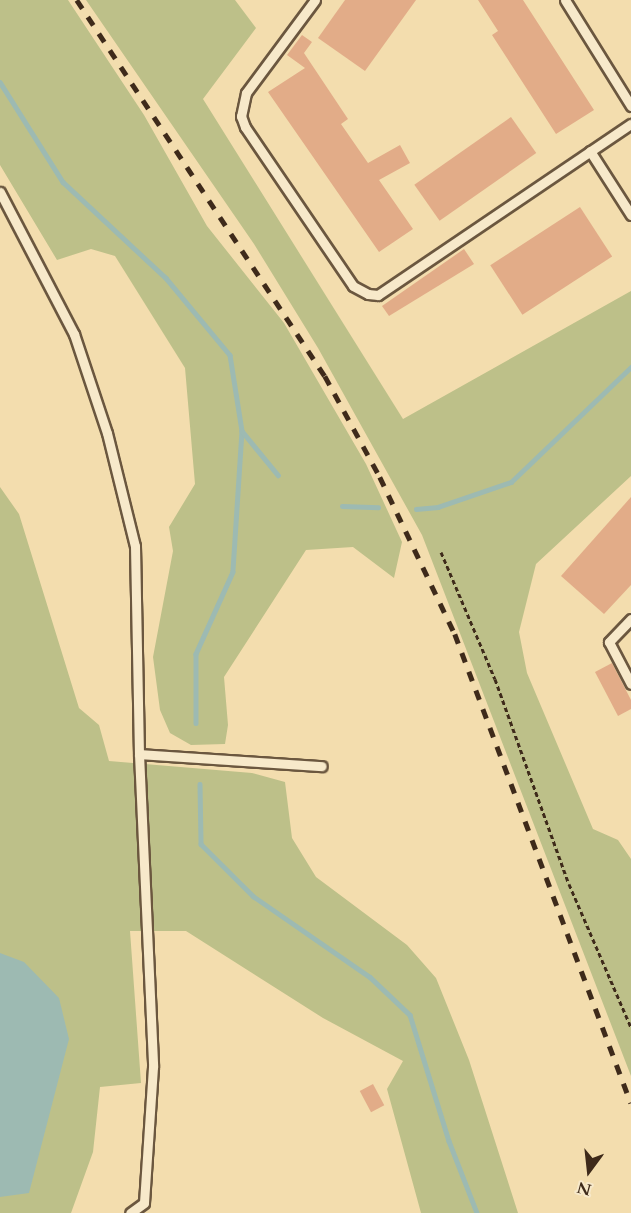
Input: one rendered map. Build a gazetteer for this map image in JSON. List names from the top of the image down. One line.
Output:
{"north":"bottom"}
